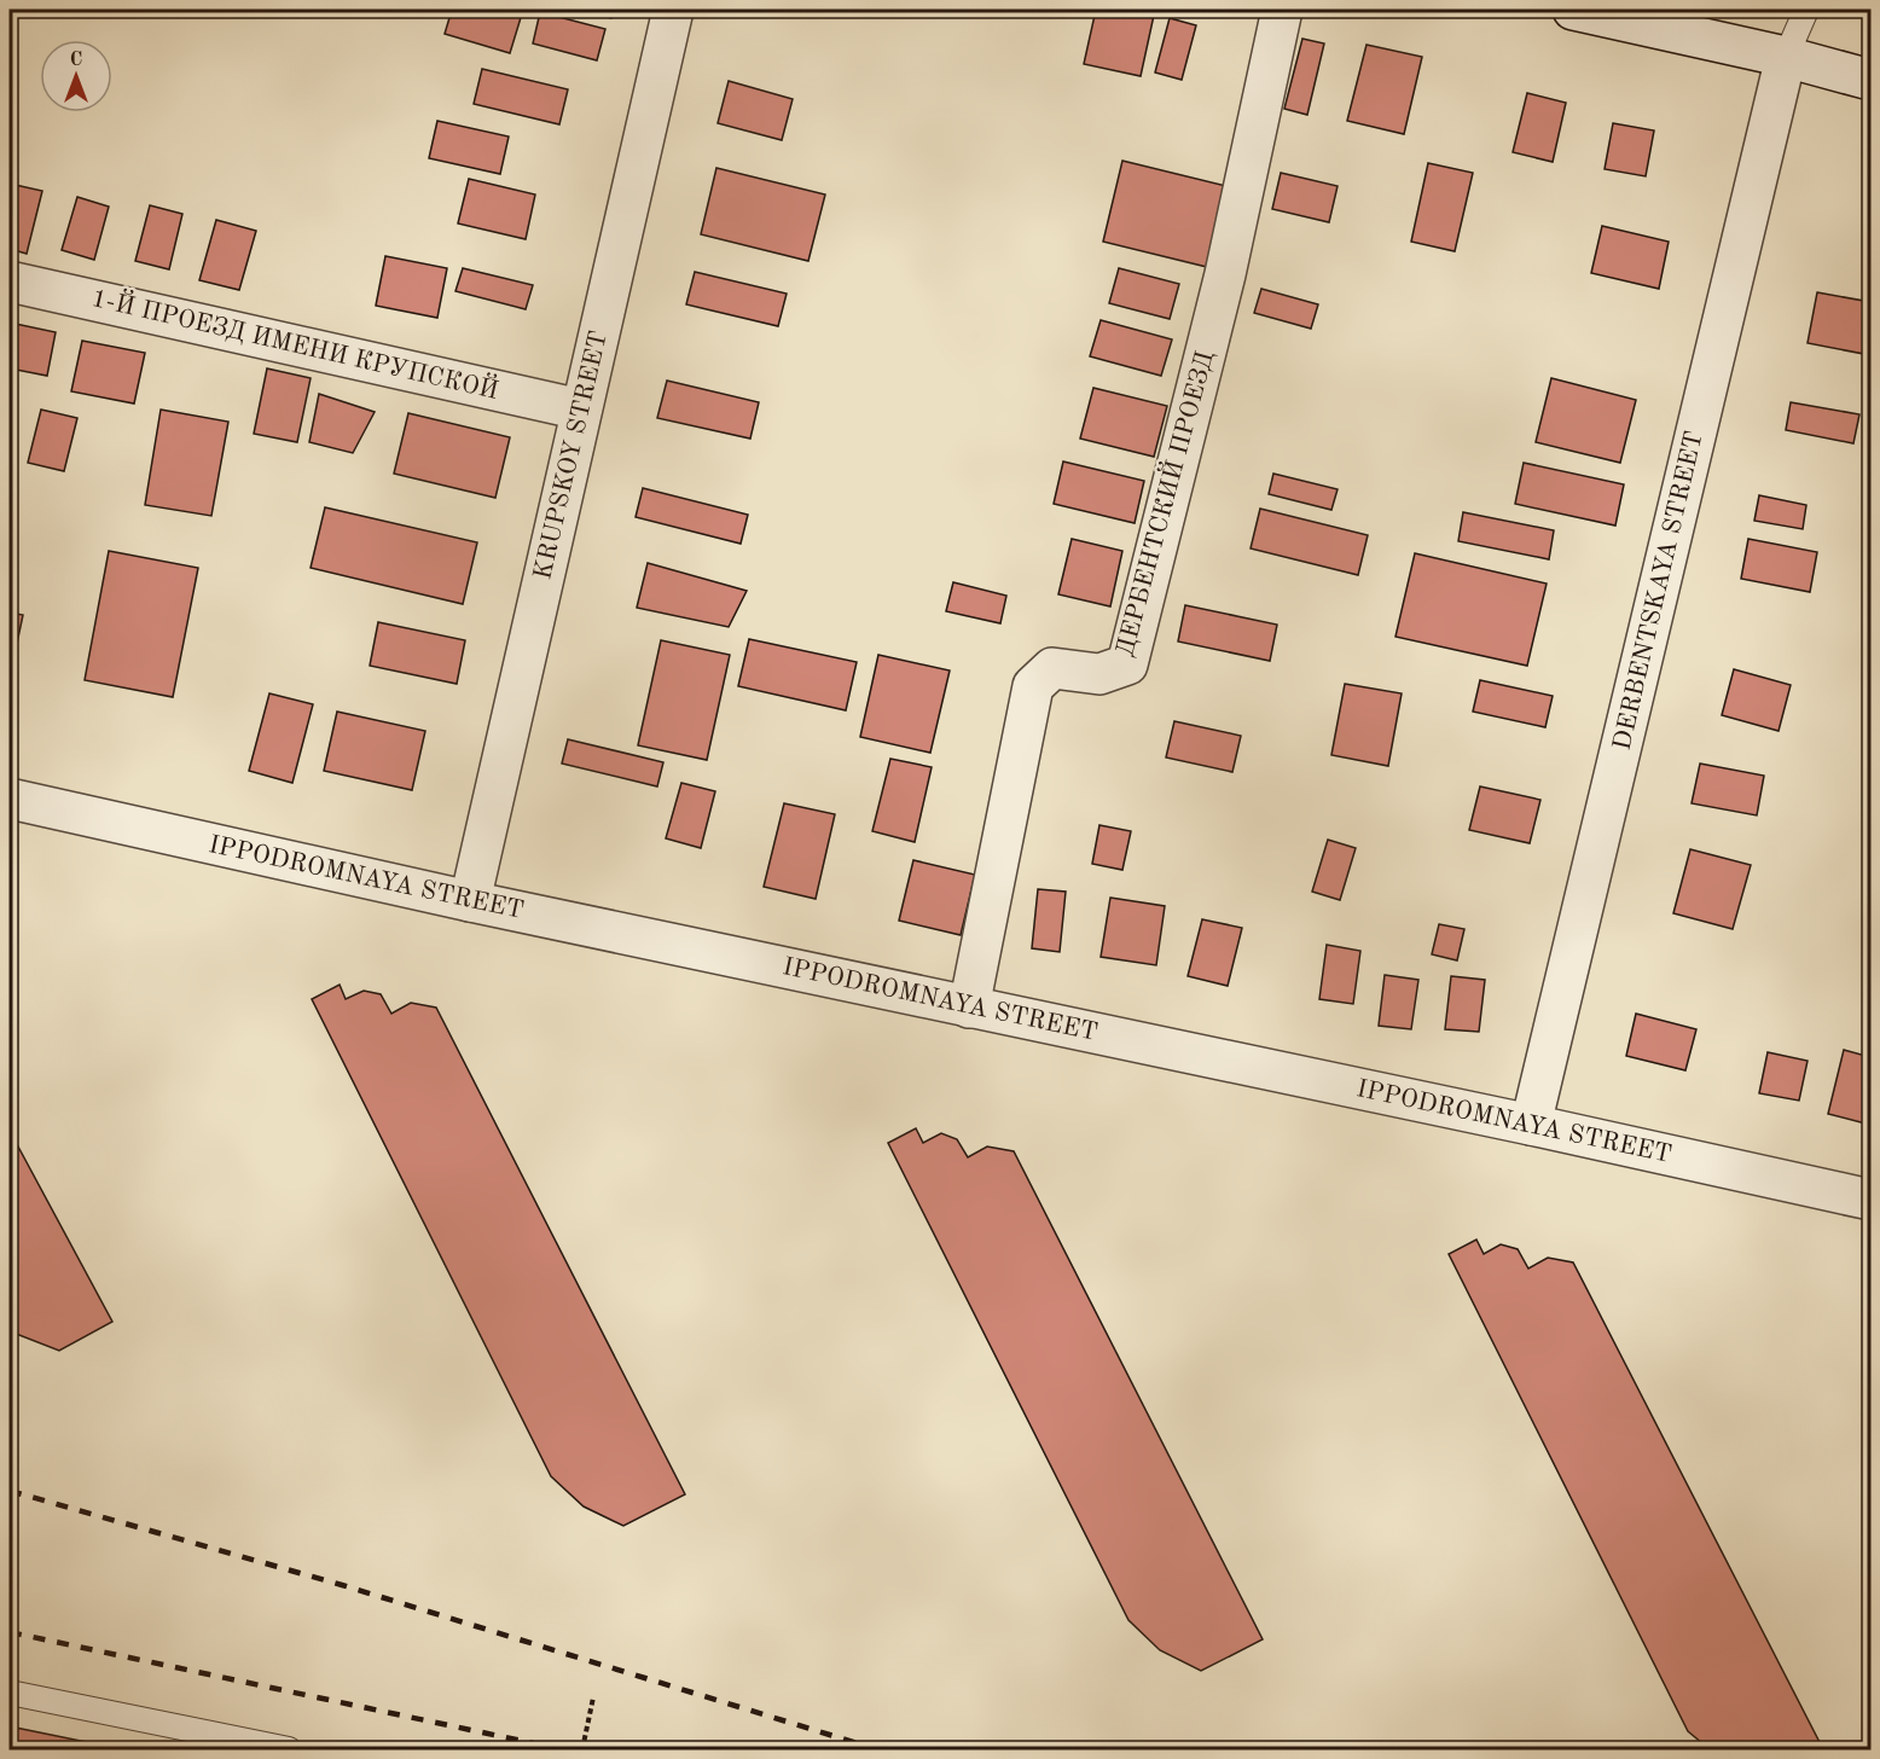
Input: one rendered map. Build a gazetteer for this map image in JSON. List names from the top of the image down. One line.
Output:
{"streets":{"street":["1-Й ПРОЕЗД ИМЕНИ КРУПСКОЙ","KRUPSKOY STREET","ДЕРБЕНТСКИЙ ПРОЕЗД","DERBENTSKAYA STREET","IPPODROMNAYA STREET"]},"crossings":[["1-Й ПРОЕЗД ИМЕНИ КРУПСКОЙ","KRUPSKOY STREET"],["KRUPSKOY STREET","IPPODROMNAYA STREET"],["ДЕРБЕНТСКИЙ ПРОЕЗД","IPPODROMNAYA STREET"],["DERBENTSKAYA STREET","IPPODROMNAYA STREET"]],"north":"top"}
